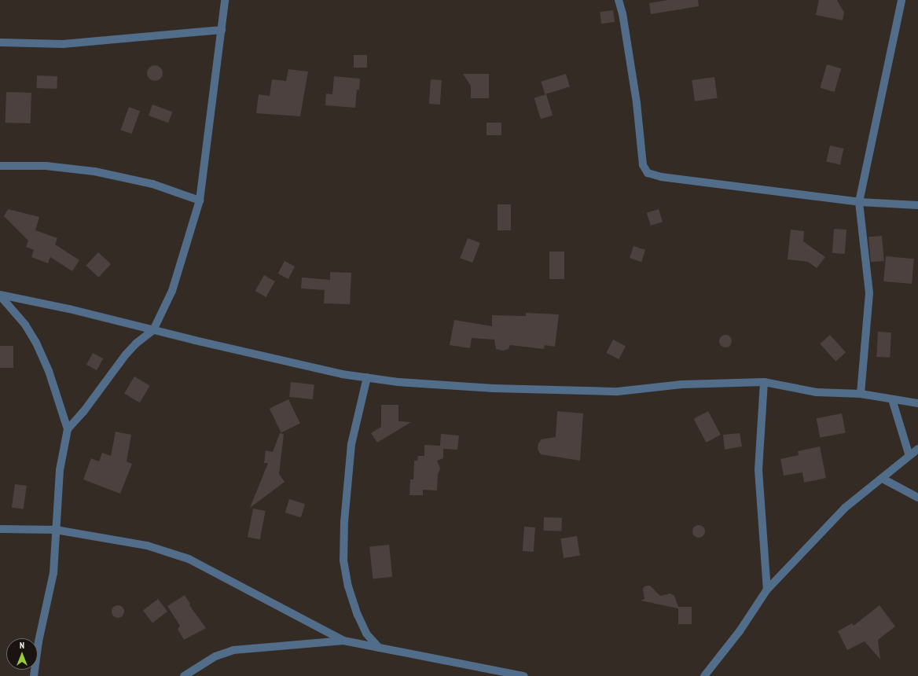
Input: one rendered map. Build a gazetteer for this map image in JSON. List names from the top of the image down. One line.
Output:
{"north":"top"}
